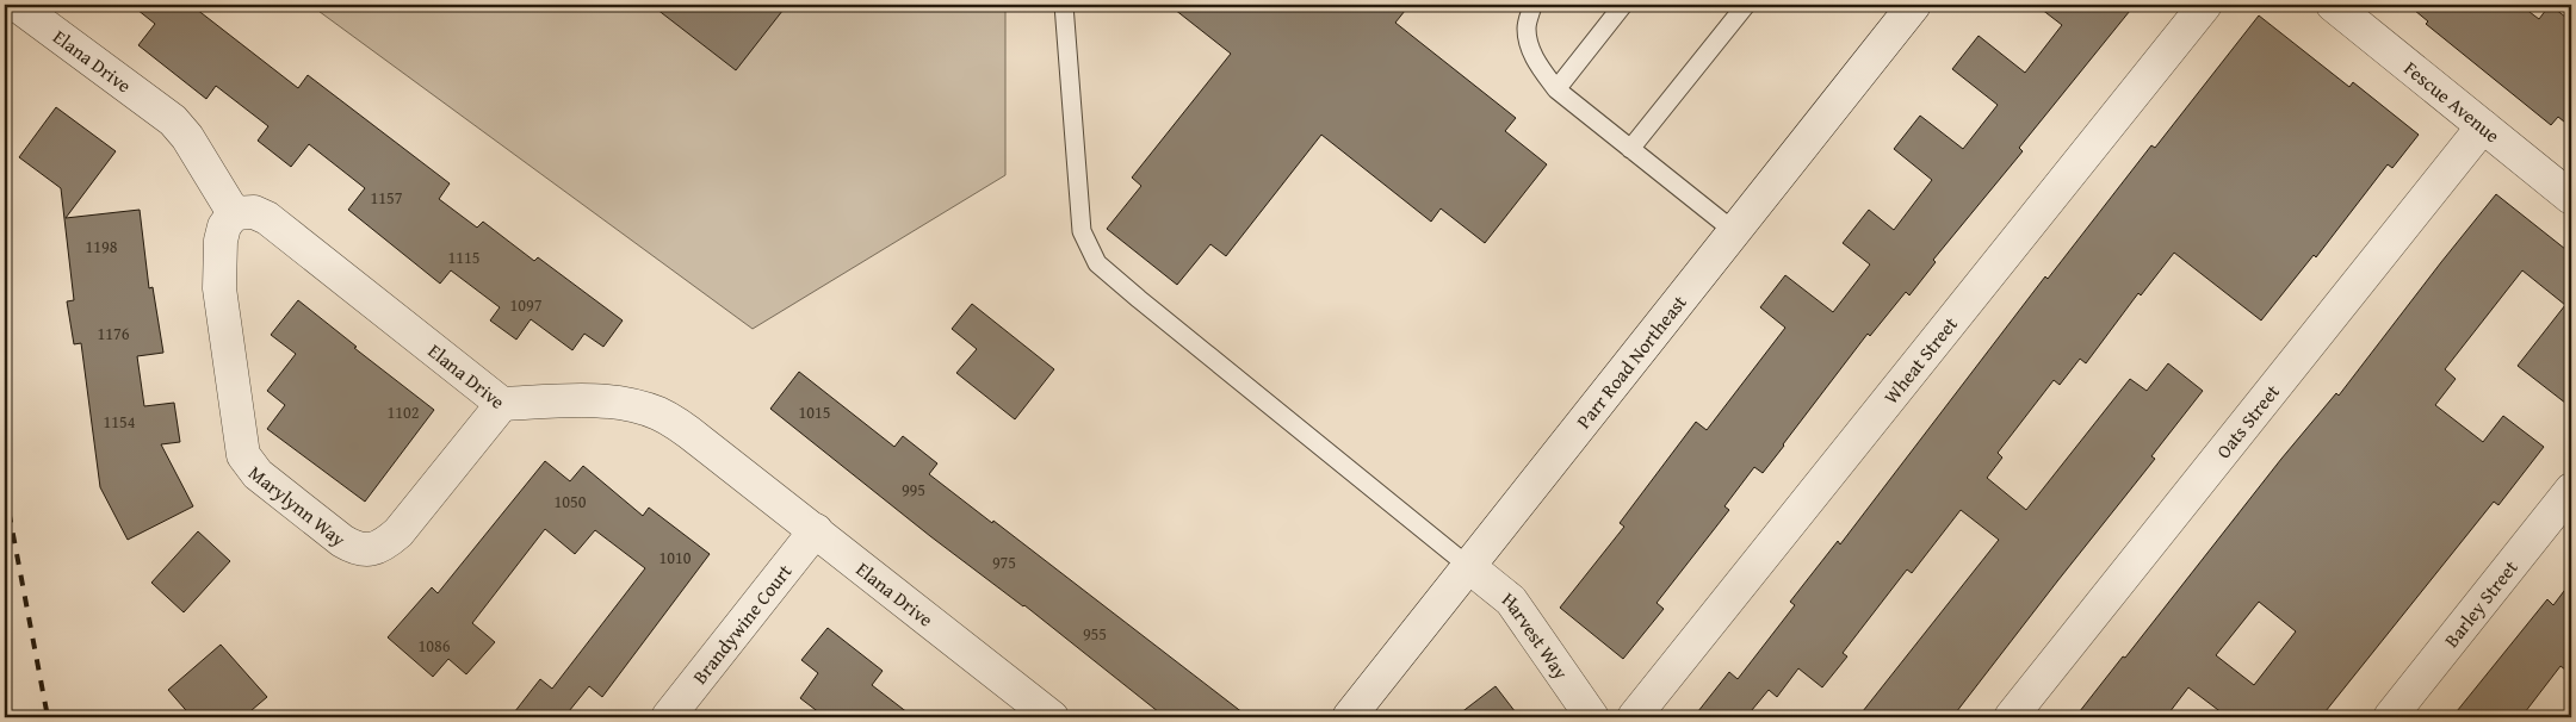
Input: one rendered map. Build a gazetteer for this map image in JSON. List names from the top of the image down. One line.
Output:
{"streets":{"street":["Elana Drive","Fescue Avenue","Parr Road Northeast","Wheat Street","Oats Street","Marylynn Way","Barley Street","Brandywine Court","Harvest Way"]},"crossings":[["Elana Drive","Marylynn Way"],["Elana Drive","Brandywine Court"],["Fescue Avenue","Oats Street"],["Parr Road Northeast","Harvest Way"]],"house_numbers":["1157","1198","1115","1097","1176","1102","1015","1154","995","1050","1010","975","955","1086"]}
